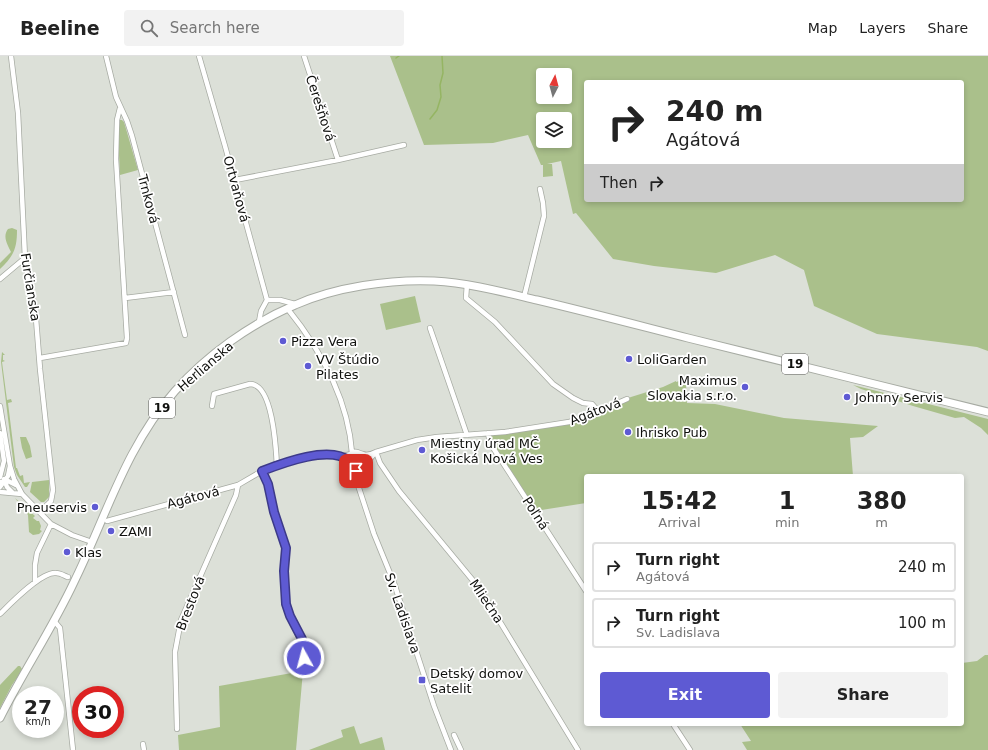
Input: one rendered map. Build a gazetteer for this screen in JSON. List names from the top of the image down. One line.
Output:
{"streets":{"main road":["19","Herlianska"],"street":["Čerešňová","Ortvaňová","Trnková","Furčianska","Agátová","Poľná","Mliečna","Brestová","Sv. Ladislava"]},"crossings":[["Čerešňová","Ortvaňová"],["Trnková","Furčianska"],["19","Herlianska"],["Agátová","Poľná"],["Agátová","Mliečna"],["Agátová","Brestová"],["Agátová","Sv. Ladislava"]],"places":{"other":["Pizza Vera","LoliGarden","VV Štúdio Pilates","Maximus Slovakia s.r.o.","Johnny Servis","Ihrisko Pub","Miestny úrad MČ Košická Nová Ves","Pneuservis","ZAMI","Klas"],"transit":["Detský domov Satelit"]},"north":"top","page":{"header":"Beeline","search":"Search here","nav":["Map","Layers","Share"],"turn":["240 m","Agátová"],"then":"Then","eta":["15:42","Arrival","1","min","380","m"],"list":[{"name":"Turn right","note":"Agátová","value":"240 m"},{"name":"Turn right","note":"Sv. Ladislava","value":"100 m"}],"buttons":["Exit","Share"],"speed":"27 km/h","limit":"30"}}
